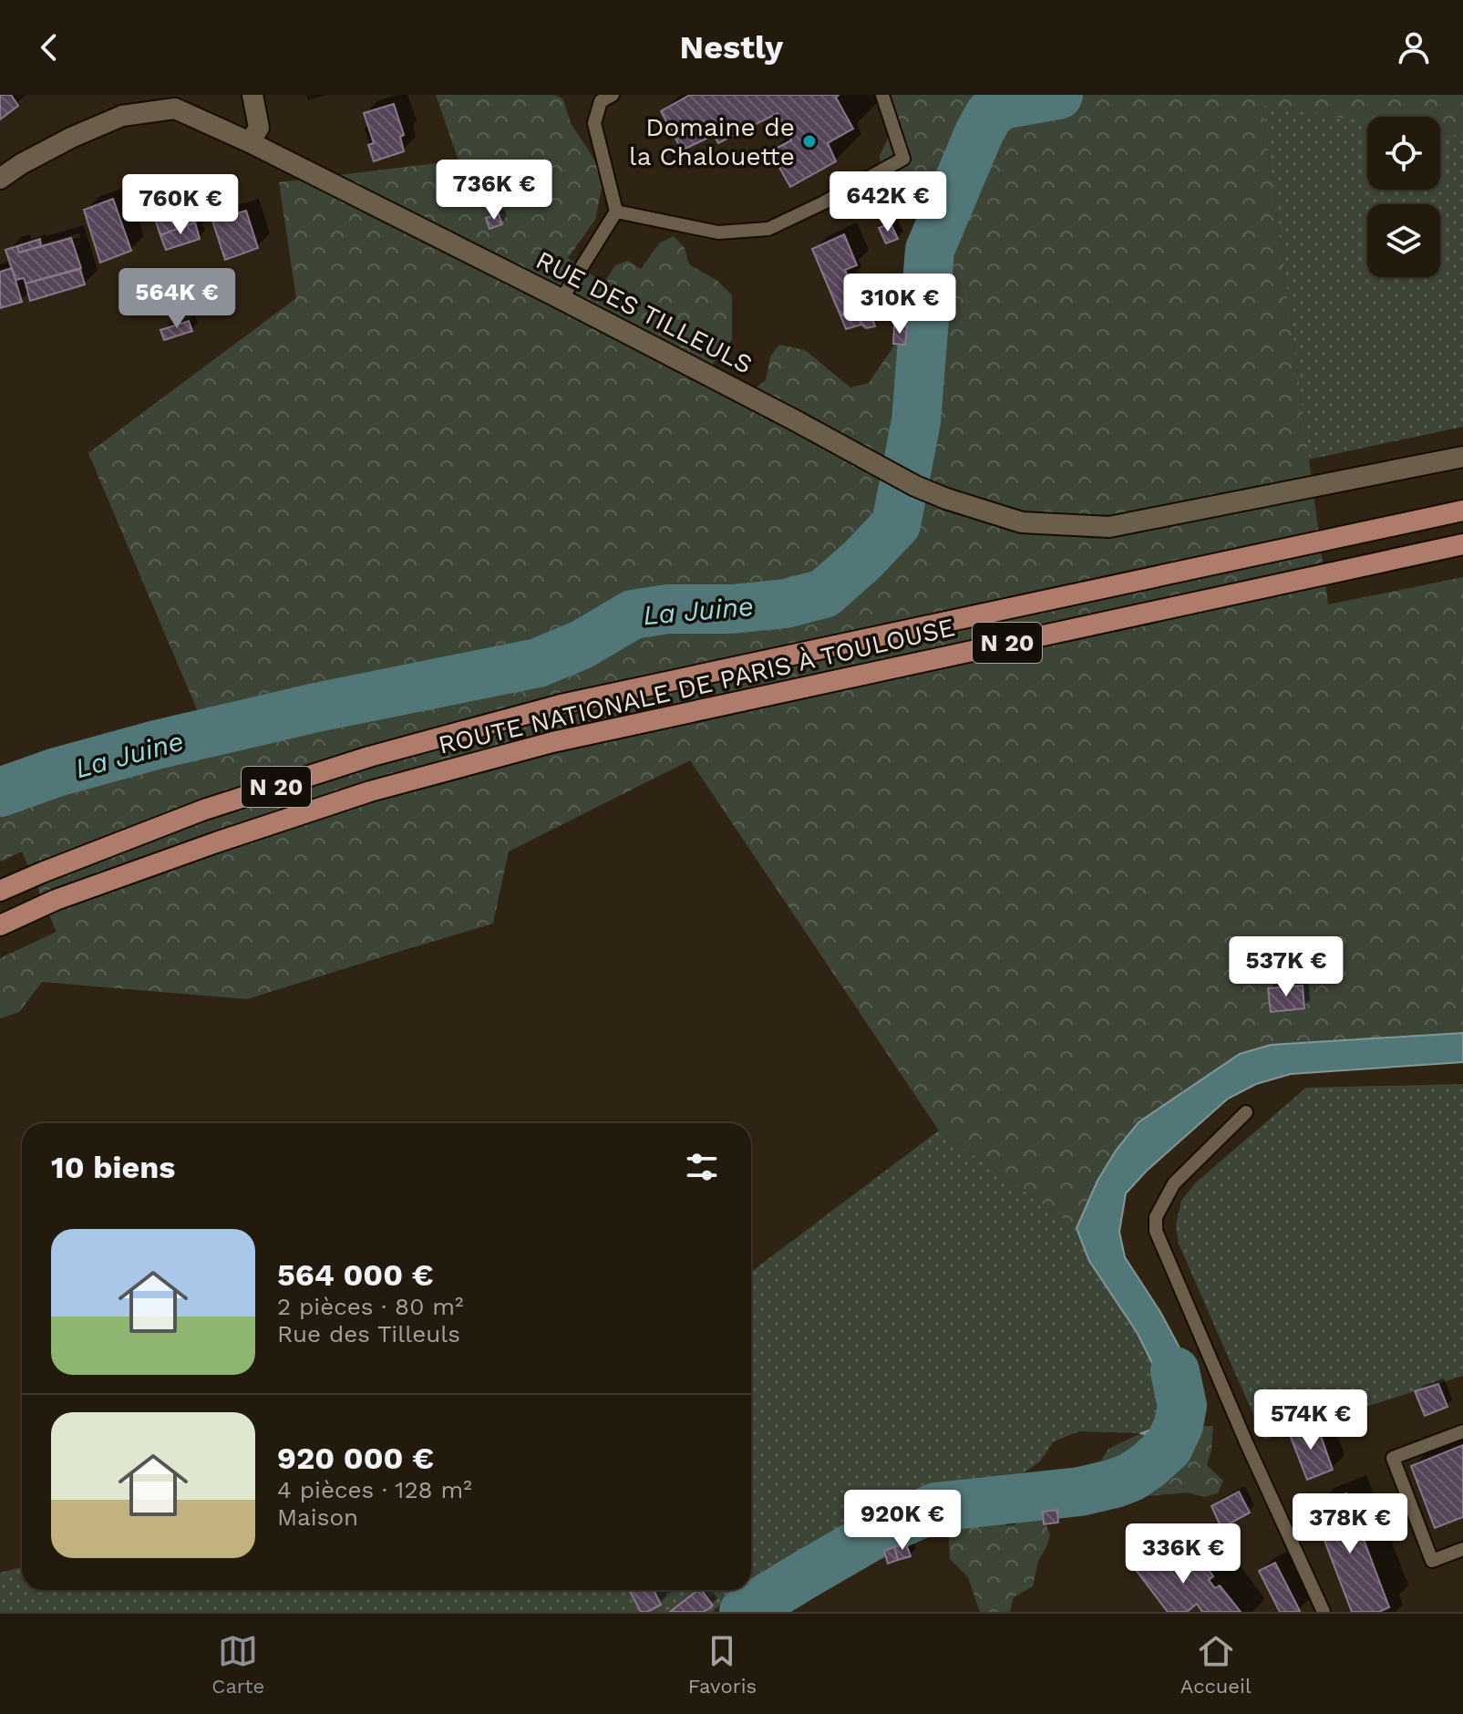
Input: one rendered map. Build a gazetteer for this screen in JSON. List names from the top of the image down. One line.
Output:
{"streets":{"main road":["N 20","ROUTE NATIONALE DE PARIS À TOULOUSE"],"street":["RUE DES TILLEULS"]},"water":["La Juine"],"places":["Domaine de la Chalouette"],"page":{"header":"Nestly","price":["736K €","642K €","760K €","564K €","310K €","537K €","574K €","920K €","378K €","336K €"],"heading":"10 biens","list":[{"name":"564 000 €","note":"2 pièces · 80 m² · Rue des Tilleuls"},{"name":"920 000 €","note":"4 pièces · 128 m² · Maison"}],"tabs":["Carte","Favoris","Accueil"]}}
